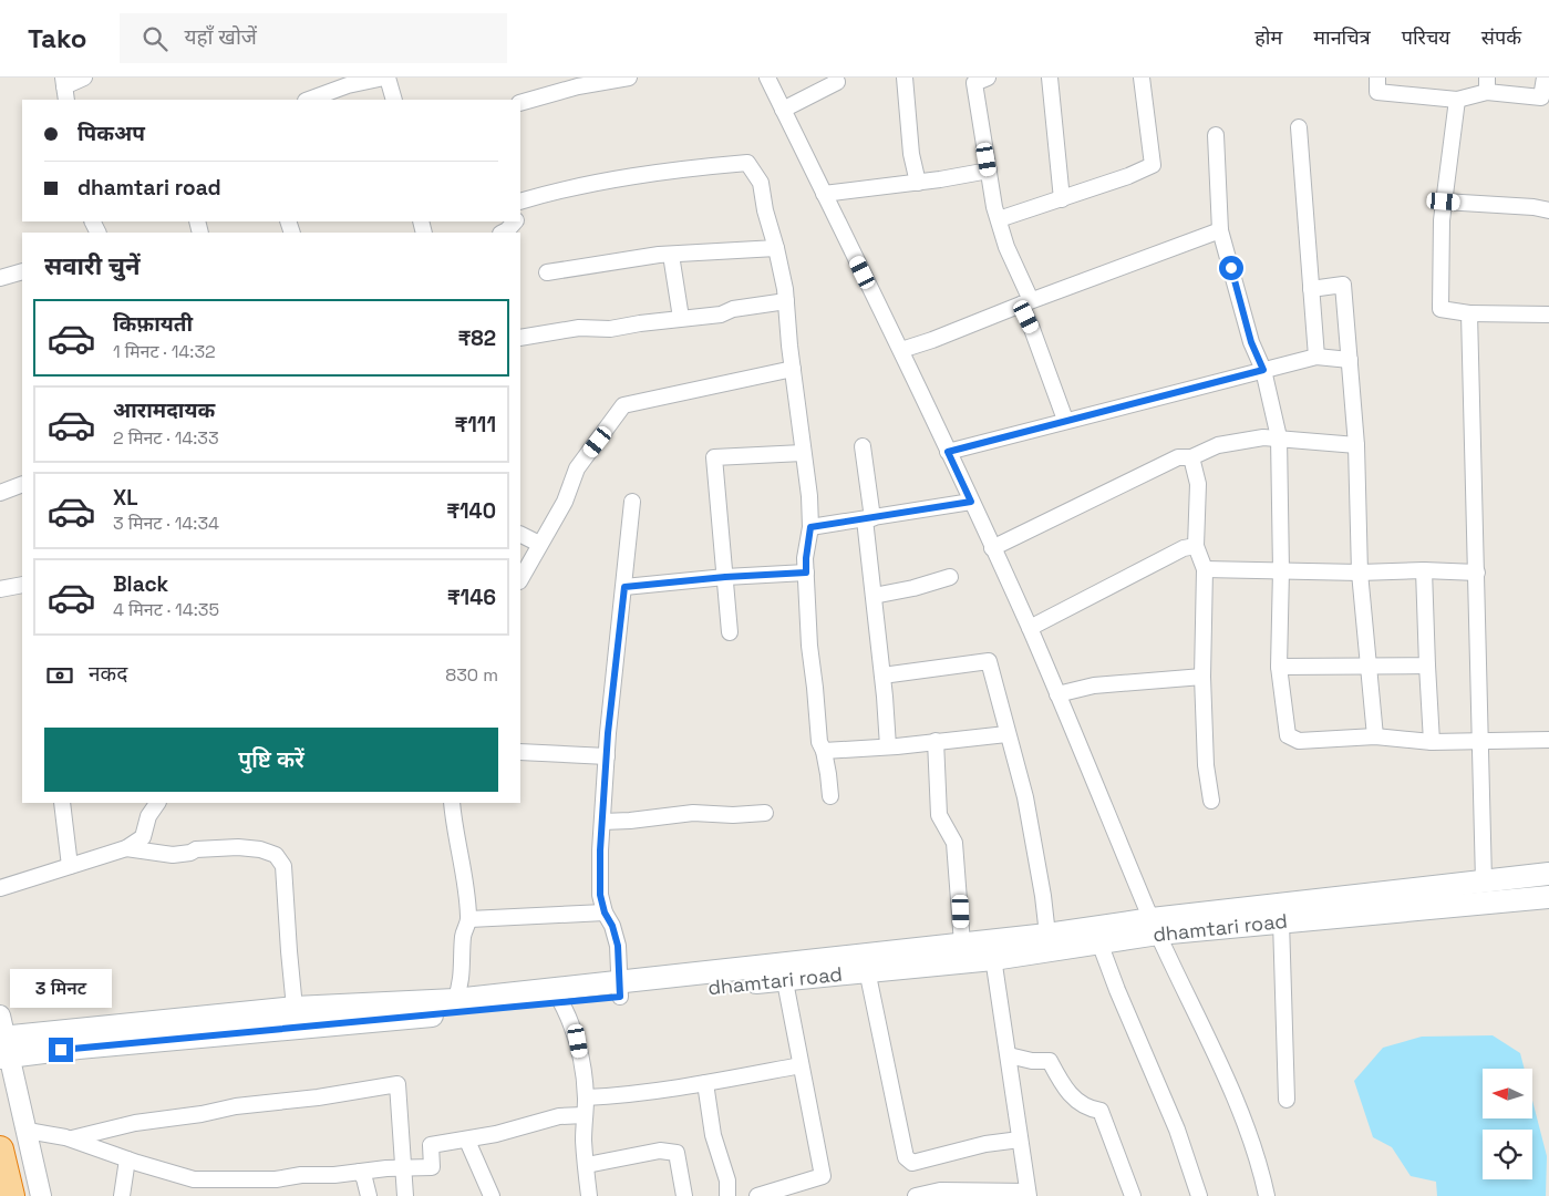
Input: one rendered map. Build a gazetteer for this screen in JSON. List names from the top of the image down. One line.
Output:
{"streets":{"main road":["dhamtari road"]},"north":"left","page":{"header":"Tako","search":"यहाँ खोजें","nav":["होम","मानचित्र","परिचय","संपर्क"],"banner":["पिकअप","dhamtari road"],"heading":"सवारी चुनें","list":[{"name":"किफ़ायती","note":"1 मिनट · 14:32","value":"₹82"},{"name":"आरामदायक","note":"2 मिनट · 14:33","value":"₹111"},{"name":"XL","note":"3 मिनट · 14:34","value":"₹140"},{"name":"Black","note":"4 मिनट · 14:35","value":"₹146"}],"pay":["नकद","830 m"],"buttons":"पुष्टि करें","bubble":"3 मिनट"}}
